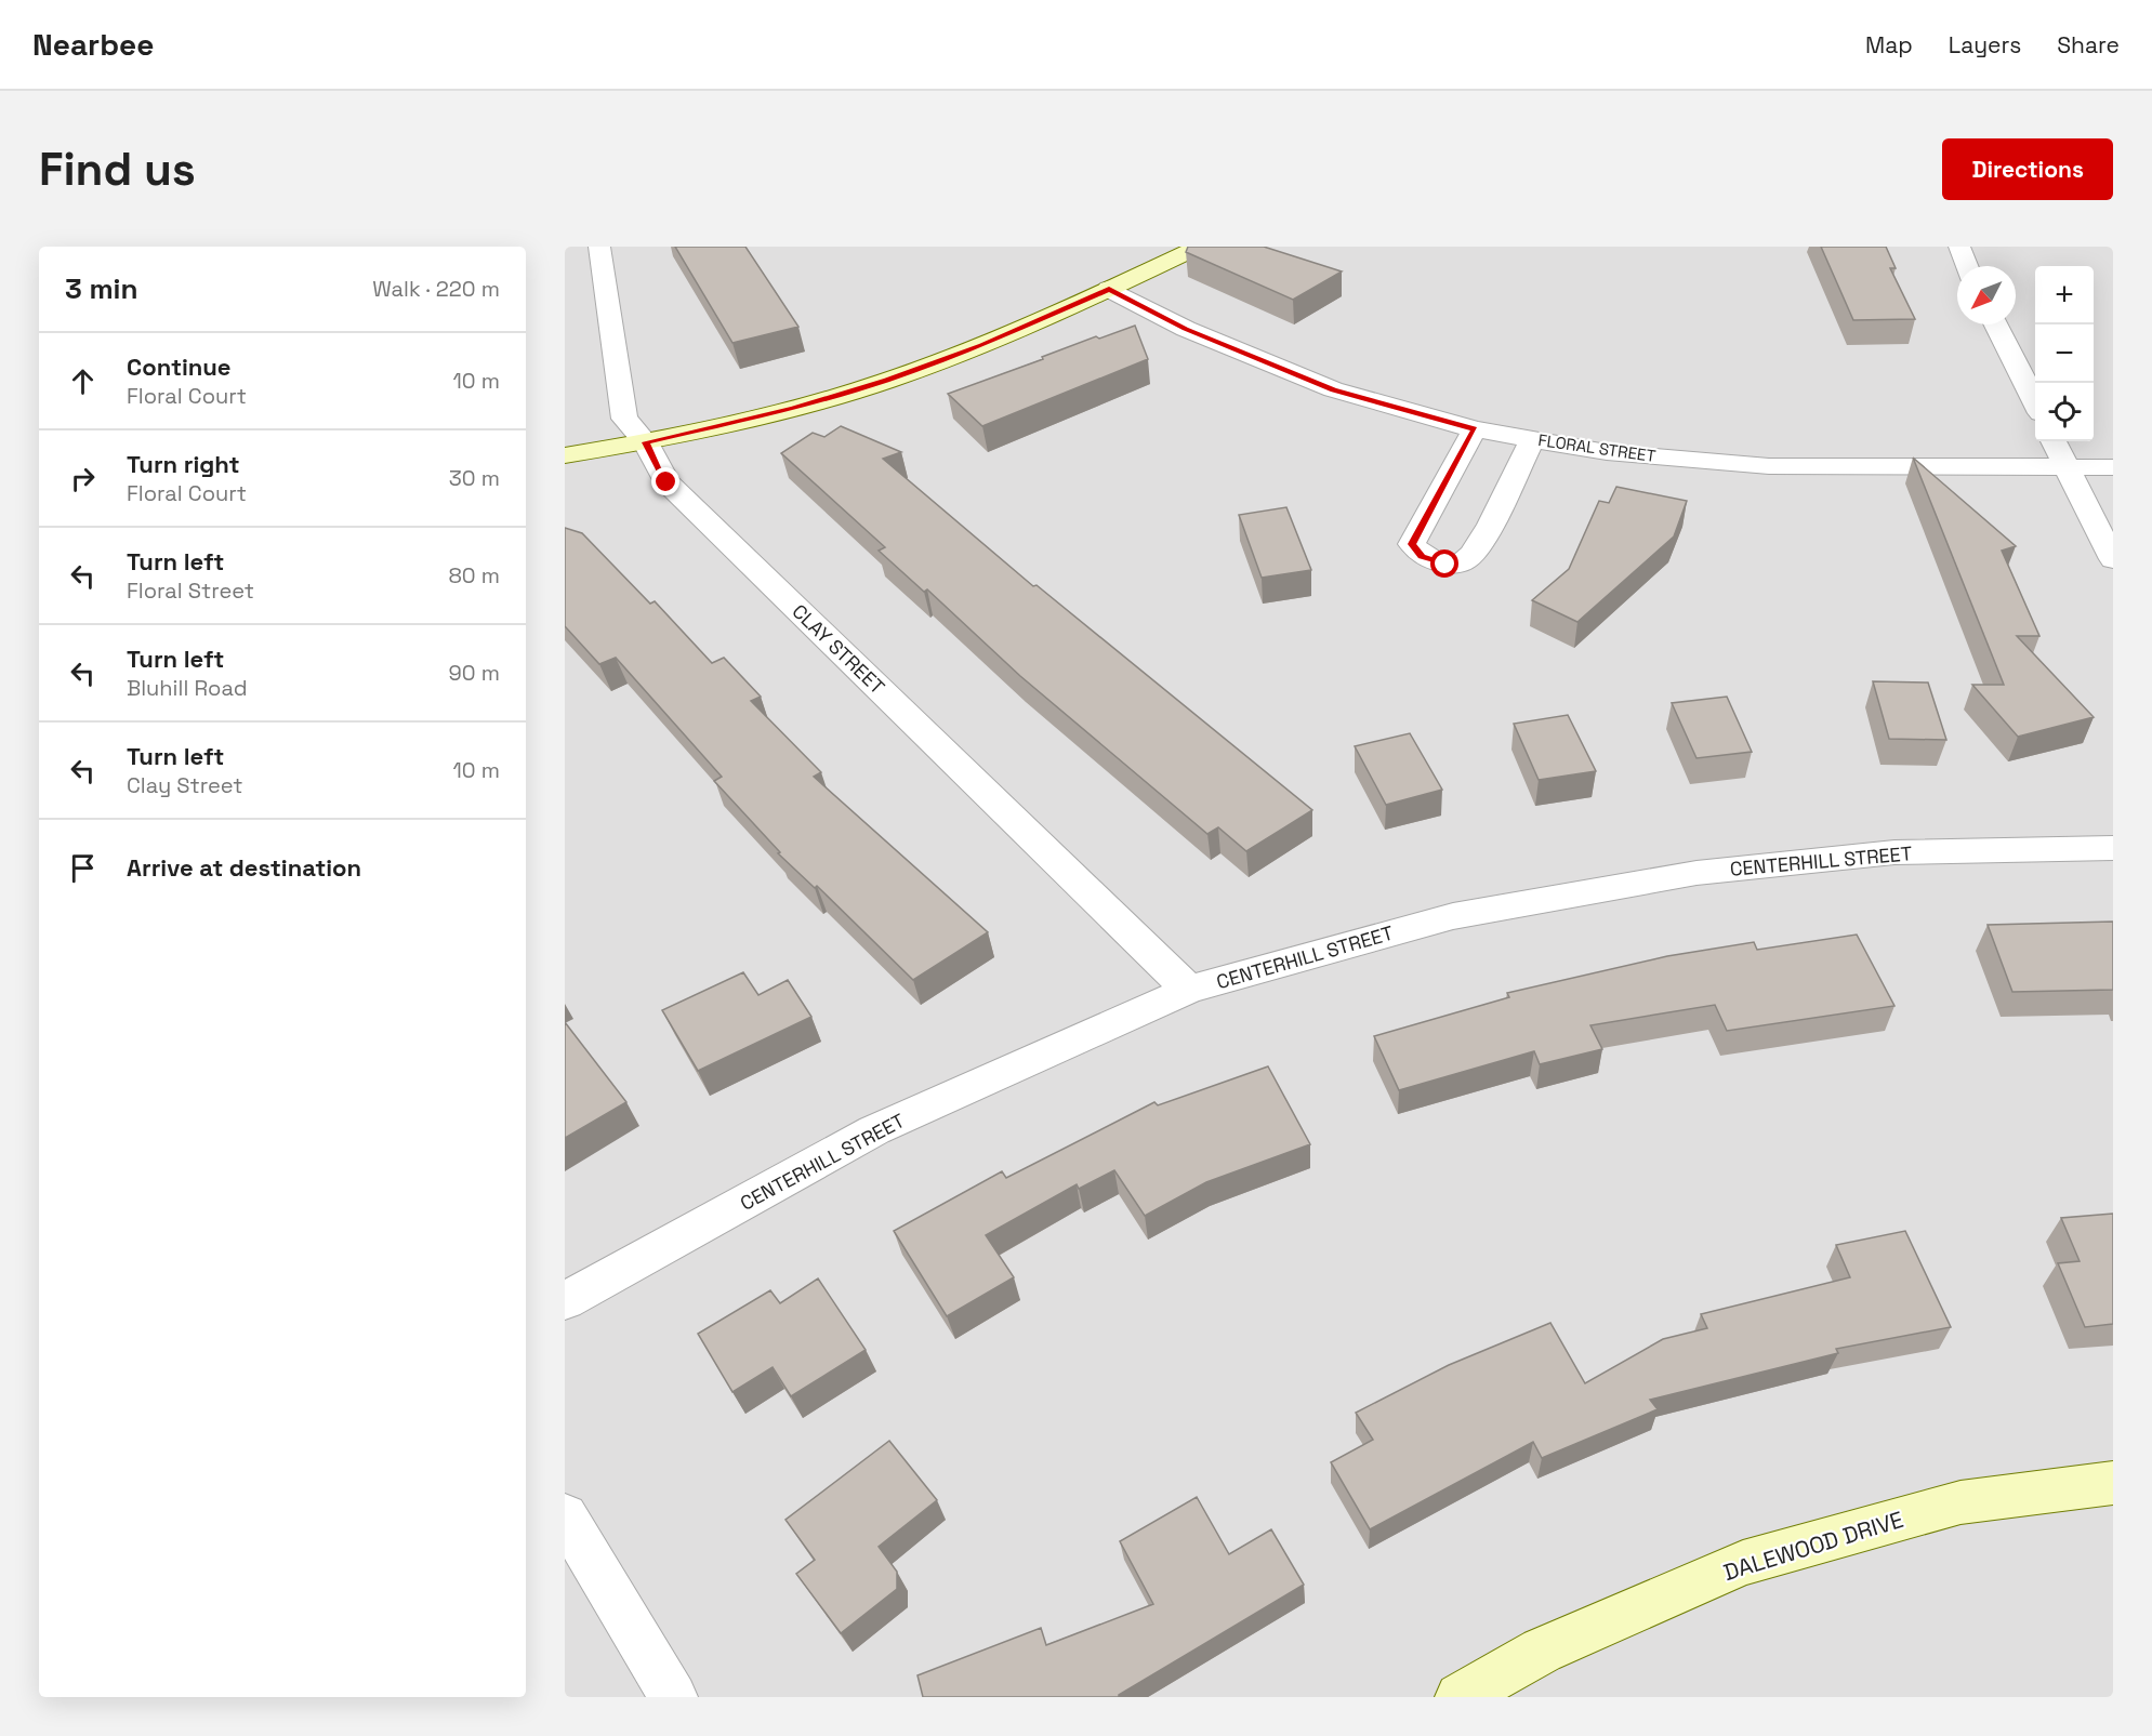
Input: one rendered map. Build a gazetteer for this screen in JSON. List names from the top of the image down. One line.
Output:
{"streets":{"street":["FLORAL STREET","CLAY STREET","CENTERHILL STREET","DALEWOOD DRIVE"]},"crossings":[["CLAY STREET","CENTERHILL STREET"]],"north":"bottom left","page":{"header":"Nearbee","nav":["Map","Layers","Share"],"buttons":"Directions","title":"Find us","heading":["3 min","Walk · 220 m"],"map_buttons":["+","−"],"list":[["Continue","Floral Court","10 m"],["Turn right","Floral Court","30 m"],["Turn left","Floral Street","80 m"],["Turn left","Bluhill Road","90 m"],["Turn left","Clay Street","10 m"],"Arrive at destination"]}}
